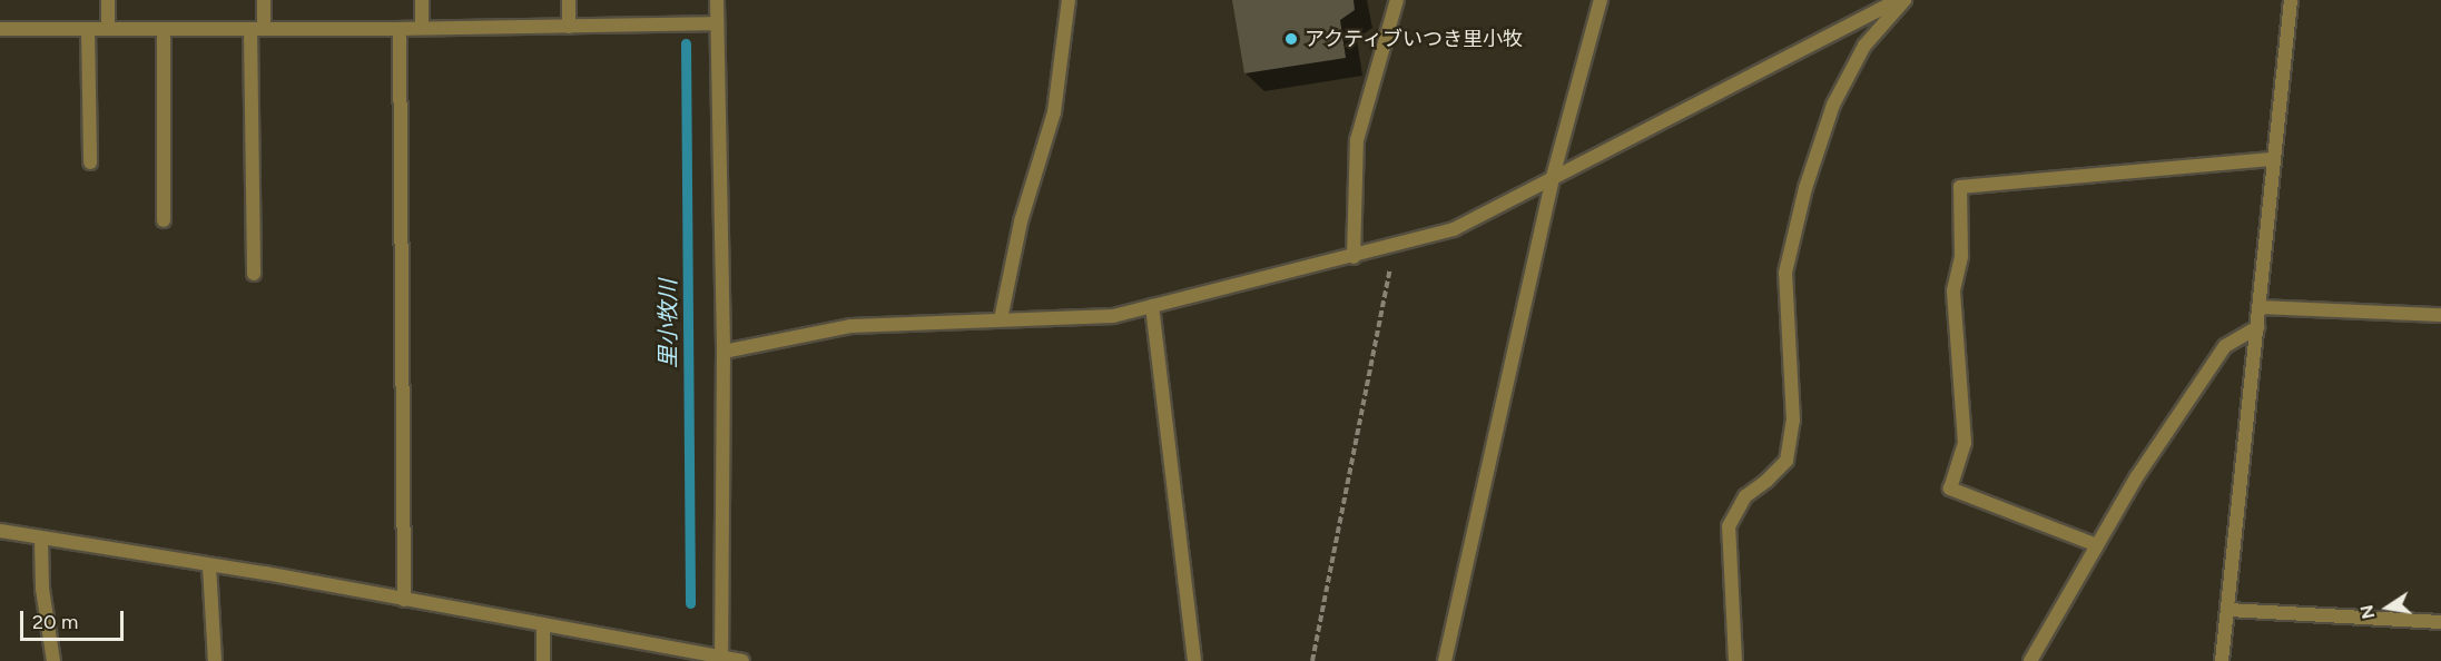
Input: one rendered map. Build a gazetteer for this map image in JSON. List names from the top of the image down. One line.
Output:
{"water":["里小牧川"],"places":["アクティブいつき里小牧"],"scale_bar":"20 m","north":"left"}
